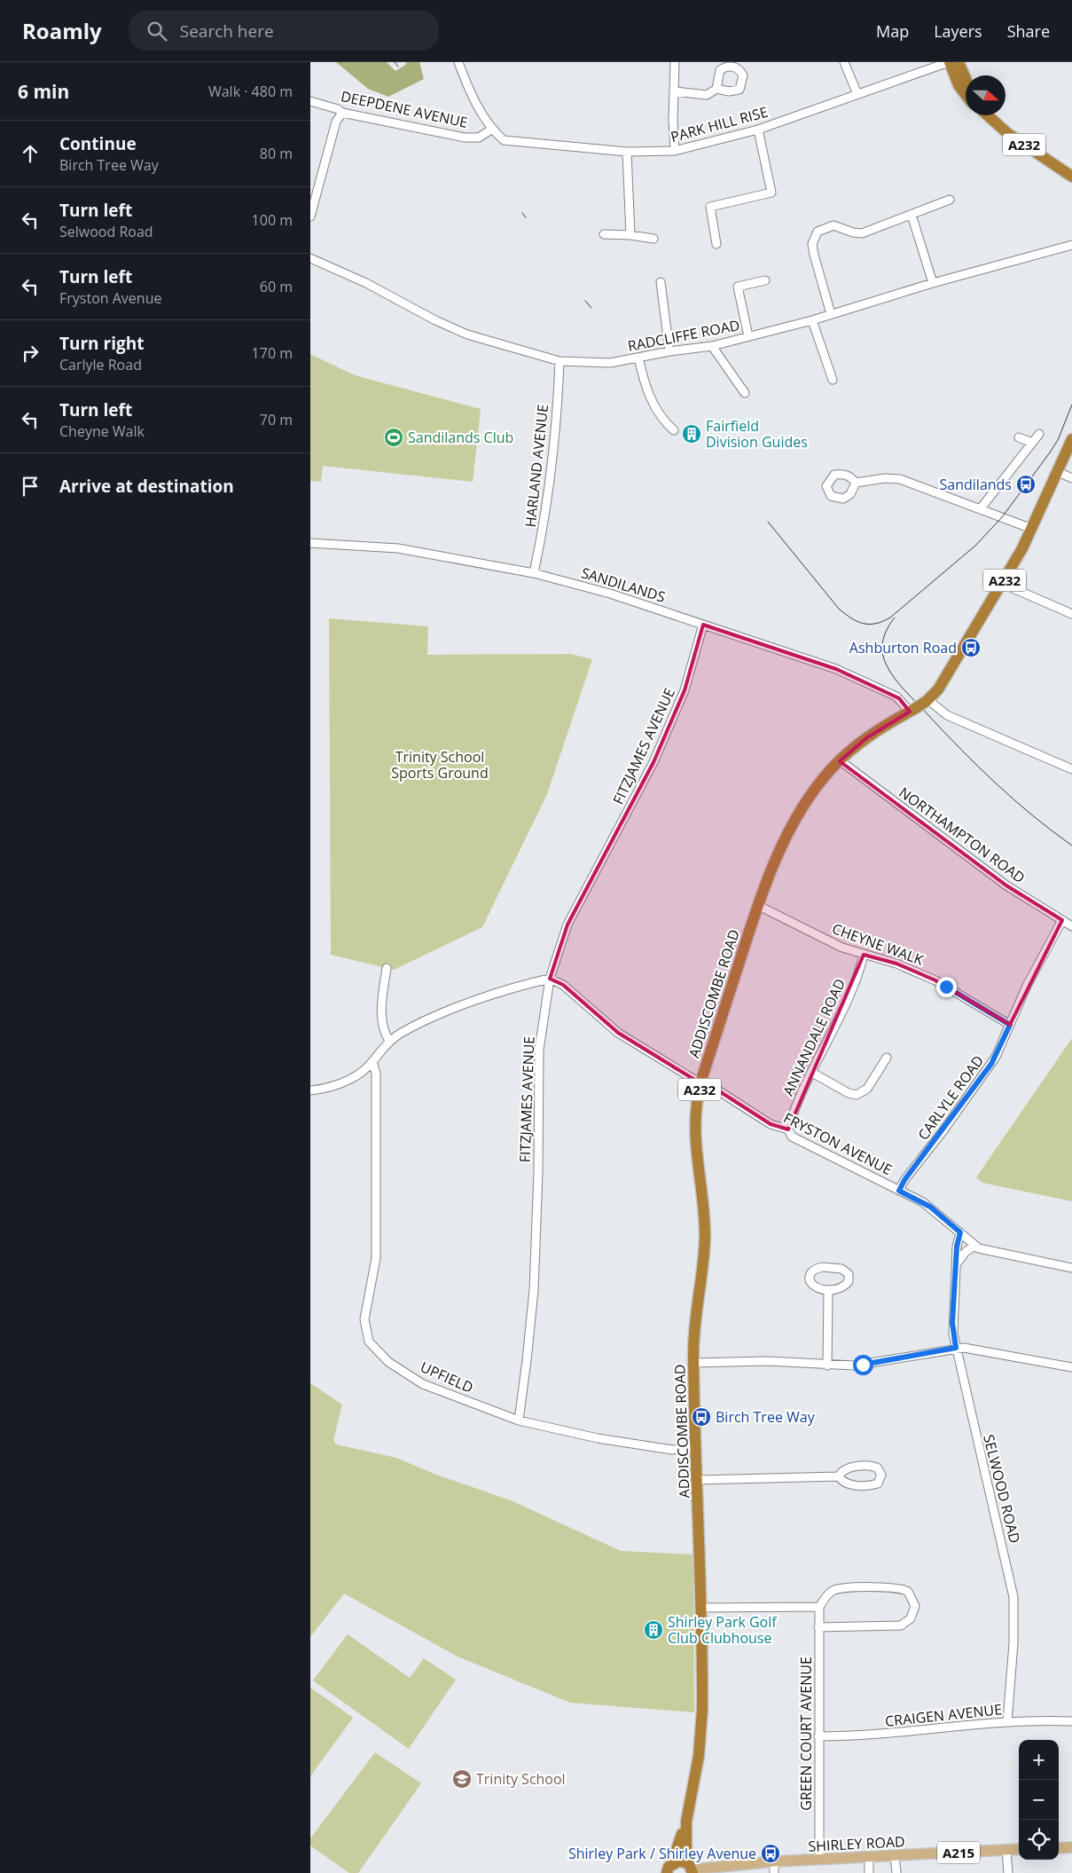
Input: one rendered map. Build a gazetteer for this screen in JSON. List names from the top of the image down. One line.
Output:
{"streets":{"highway":["A232","ADDISCOMBE ROAD"],"main road":["SHIRLEY ROAD","A215"],"street":["DEEPDENE AVENUE","PARK HILL RISE","RADCLIFFE ROAD","HARLAND AVENUE","SANDILANDS","FITZJAMES AVENUE","NORTHAMPTON ROAD","CHEYNE WALK","ANNANDALE ROAD","CARLYLE ROAD","FRYSTON AVENUE","UPFIELD","SELWOOD ROAD","CRAIGEN AVENUE","GREEN COURT AVENUE"]},"crossings":[["DEEPDENE AVENUE","PARK HILL RISE"],["RADCLIFFE ROAD","HARLAND AVENUE"],["HARLAND AVENUE","SANDILANDS"],["SANDILANDS","FITZJAMES AVENUE"],["SANDILANDS","ADDISCOMBE ROAD"],["FITZJAMES AVENUE","FRYSTON AVENUE"],["FITZJAMES AVENUE","UPFIELD"],["NORTHAMPTON ROAD","ADDISCOMBE ROAD"],["NORTHAMPTON ROAD","CARLYLE ROAD"],["CHEYNE WALK","ADDISCOMBE ROAD"],["CHEYNE WALK","ANNANDALE ROAD"],["CHEYNE WALK","CARLYLE ROAD"],["ADDISCOMBE ROAD","FRYSTON AVENUE"],["ADDISCOMBE ROAD","UPFIELD"],["ADDISCOMBE ROAD","SHIRLEY ROAD"],["ANNANDALE ROAD","FRYSTON AVENUE"],["CARLYLE ROAD","FRYSTON AVENUE"],["FRYSTON AVENUE","SELWOOD ROAD"],["SELWOOD ROAD","CRAIGEN AVENUE"],["CRAIGEN AVENUE","GREEN COURT AVENUE"],["GREEN COURT AVENUE","SHIRLEY ROAD"]],"parks":["Trinity School Sports Ground"],"places":{"building":["Fairfield Division Guides","Shirley Park Golf Club Clubhouse"],"sports":["Sandilands Club"],"bus stop":["Sandilands","Ashburton Road","Birch Tree Way","Shirley Park / Shirley Avenue"],"school or university":["Trinity School"]},"north":"right","page":{"header":"Roamly","search":"Search here","nav":["Map","Layers","Share"],"heading":["6 min","Walk · 480 m"],"list":[["Continue","Birch Tree Way","80 m"],["Turn left","Selwood Road","100 m"],["Turn left","Fryston Avenue","60 m"],["Turn right","Carlyle Road","170 m"],["Turn left","Cheyne Walk","70 m"],"Arrive at destination"],"map_buttons":["+","−"]}}
